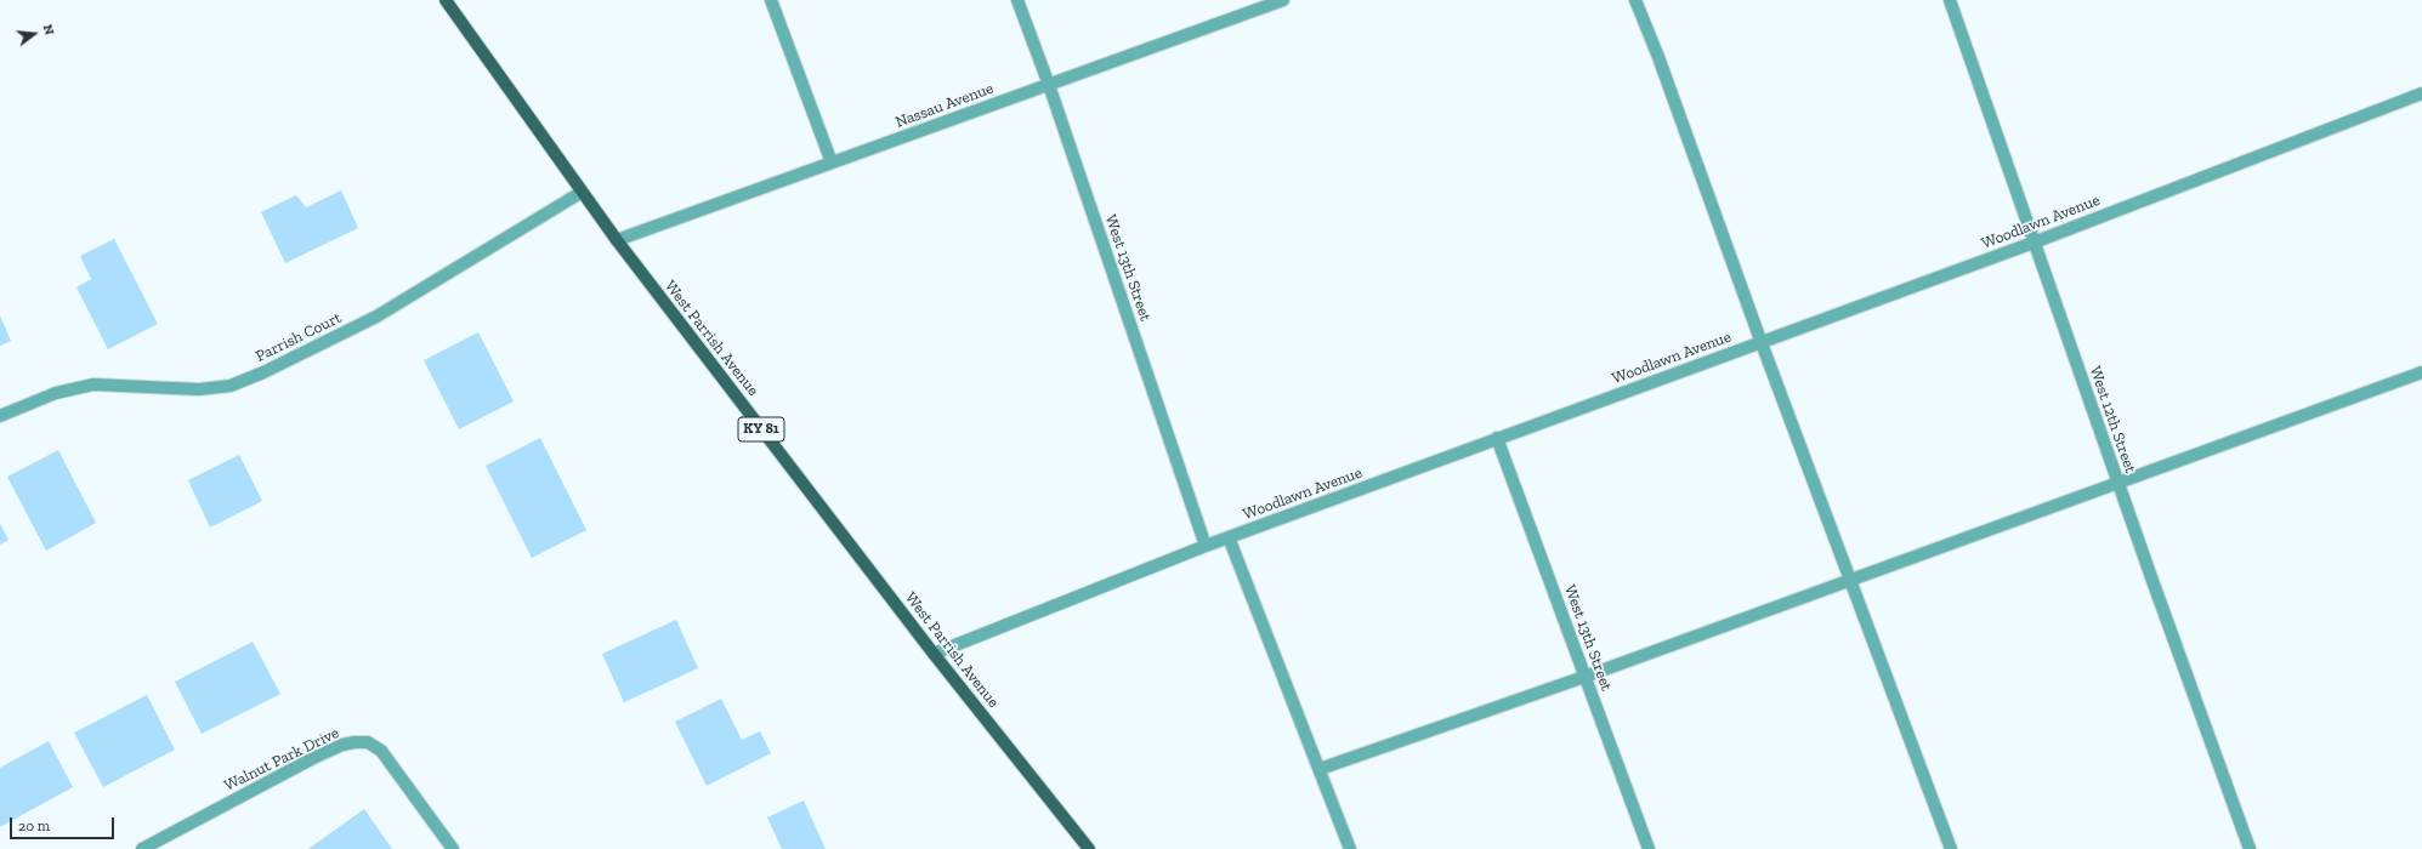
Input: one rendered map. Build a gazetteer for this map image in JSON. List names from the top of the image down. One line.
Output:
{"streets":{"main road":["West Parrish Avenue","KY 81"],"street":["Nassau Avenue","Woodlawn Avenue","West 13th Street","Parrish Court","West 12th Street","Walnut Park Drive"]},"crossings":[["Nassau Avenue","West 13th Street"],["Nassau Avenue","West Parrish Avenue"],["Woodlawn Avenue","West 13th Street"],["Woodlawn Avenue","West Parrish Avenue"],["Woodlawn Avenue","West 12th Street"],["Parrish Court","West Parrish Avenue"]],"scale_bar":"20 m","north":"right"}
